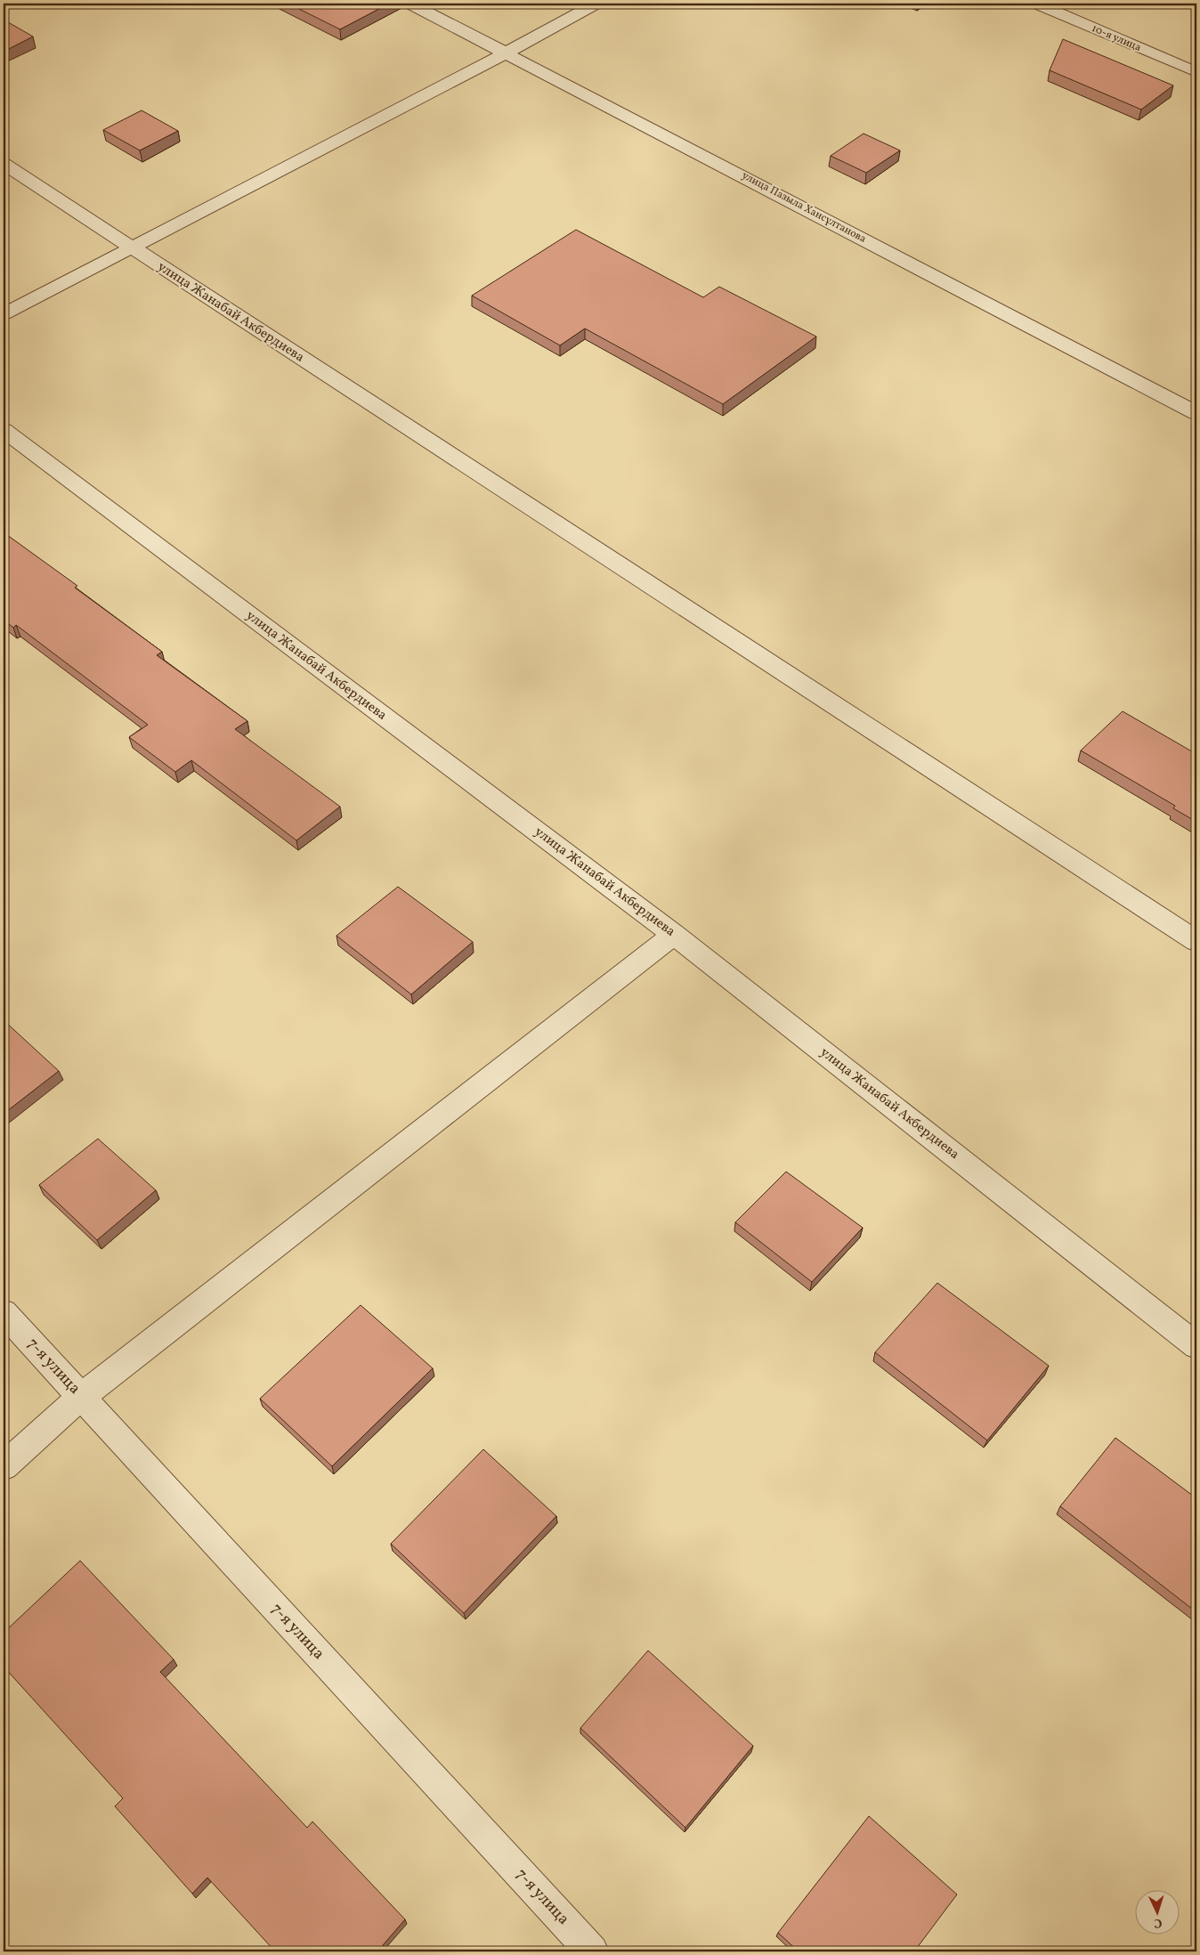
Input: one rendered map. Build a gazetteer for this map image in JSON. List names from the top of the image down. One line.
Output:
{"streets":{"street":["10-я улица","улица Пазыла Хансұлтанова","улица Жанабай Акбердиева","7-я улица"]},"north":"bottom"}
